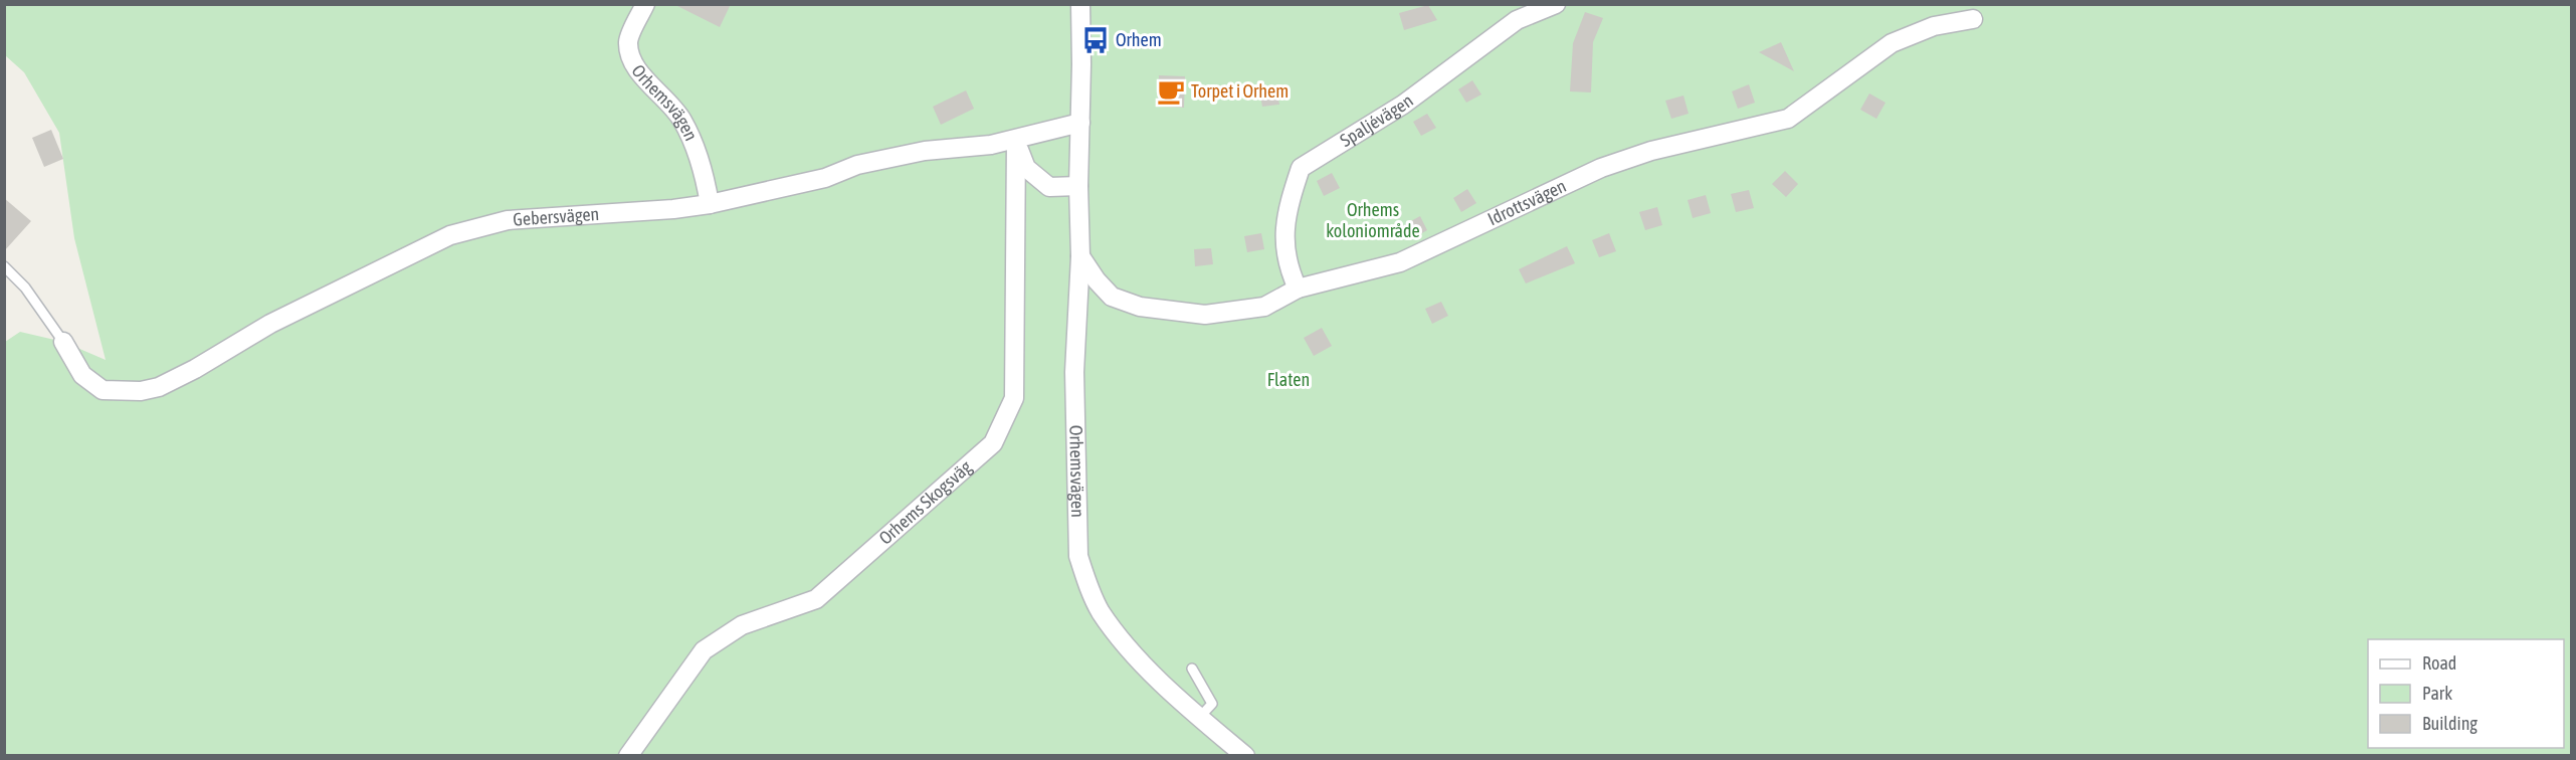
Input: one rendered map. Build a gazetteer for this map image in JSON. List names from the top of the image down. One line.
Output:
{"streets":{"street":["Orhemsvägen","Spaljévägen","Idrottsvägen","Gebersvägen","Orhems Skogsväg"]},"crossings":[["Orhemsvägen","Idrottsvägen"],["Orhemsvägen","Gebersvägen"],["Spaljévägen","Idrottsvägen"],["Gebersvägen","Orhems Skogsväg"]],"parks":["Orhems koloniområde","Flaten"],"places":{"bus stop":["Orhem"],"cafe":["Torpet i Orhem"]},"legend":["Road","Park","Building"]}
